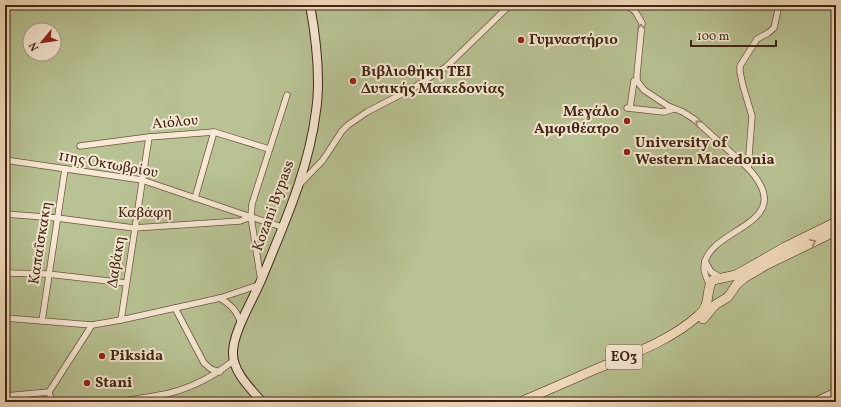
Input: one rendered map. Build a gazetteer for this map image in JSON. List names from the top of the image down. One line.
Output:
{"streets":{"main road":["Kozani Bypass","ΕΟ3"],"street":["Αιόλου","11ης Οκτωβρίου","Καβάφη","Καπαΐσκακη","Δαβάκη"]},"crossings":[["Αιόλου","Δαβάκη"],["11ης Οκτωβρίου","Καβάφη"],["11ης Οκτωβρίου","Καπαΐσκακη"],["11ης Οκτωβρίου","Δαβάκη"],["Καβάφη","Καπαΐσκακη"],["Καβάφη","Δαβάκη"]],"places":["Γυμναστήριο","Βιβλιοθήκη ΤΕΙ Δυτικής Μακεδονίας","Μεγάλο Αμφιθέατρο","University of Western Macedonia","Piksida","Stani"],"scale_bar":"100 m","north":"bottom left"}
